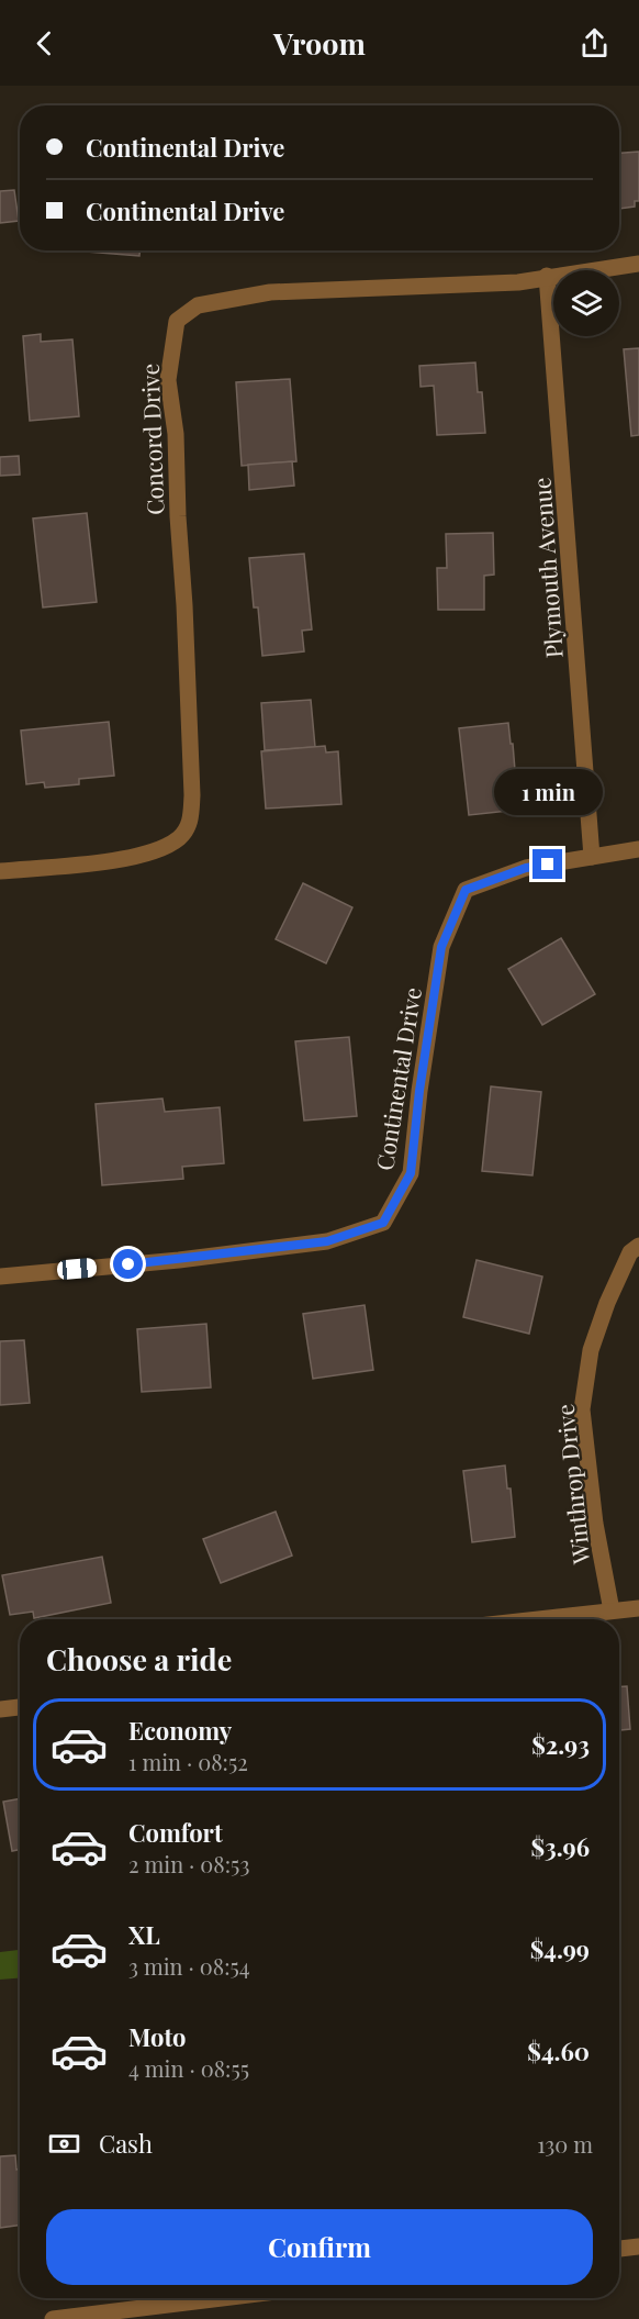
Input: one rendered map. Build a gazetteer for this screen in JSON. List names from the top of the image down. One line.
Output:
{"streets":{"street":["Concord Drive","Plymouth Avenue","Continental Drive","Winthrop Drive"]},"crossings":[["Concord Drive","Plymouth Avenue"],["Plymouth Avenue","Continental Drive"]],"page":{"header":"Vroom","banner":["Continental Drive","Continental Drive"],"bubble":"1 min","heading":"Choose a ride","list":[{"name":"Economy","note":"1 min · 08:52","value":"$2.93"},{"name":"Comfort","note":"2 min · 08:53","value":"$3.96"},{"name":"XL","note":"3 min · 08:54","value":"$4.99"},{"name":"Moto","note":"4 min · 08:55","value":"$4.60"}],"pay":["Cash","130 m"],"buttons":"Confirm"}}
